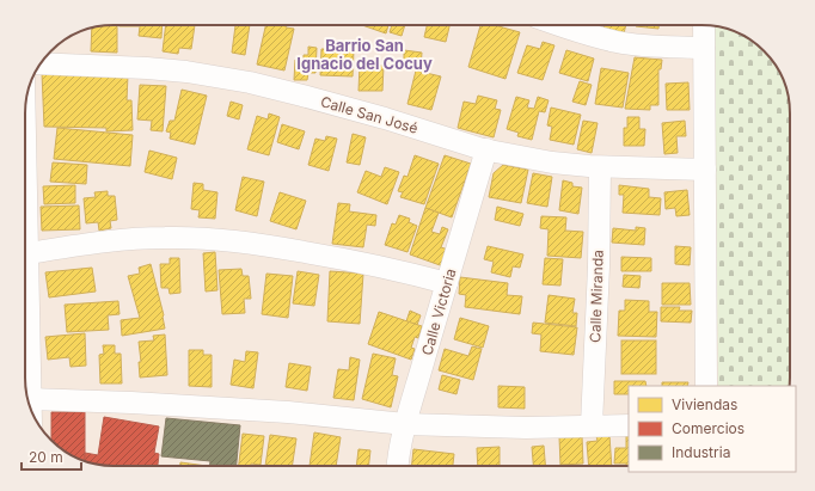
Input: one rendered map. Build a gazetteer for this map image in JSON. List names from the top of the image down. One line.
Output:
{"streets":{"street":["Calle San José","Calle Miranda","Calle Victoria"]},"crossings":[["Calle San José","Calle Miranda"],["Calle San José","Calle Victoria"]],"districts":["Barrio San Ignacio del Cocuy"],"legend":["Viviendas","Comercios","Industria"],"scale_bar":"20 m"}
